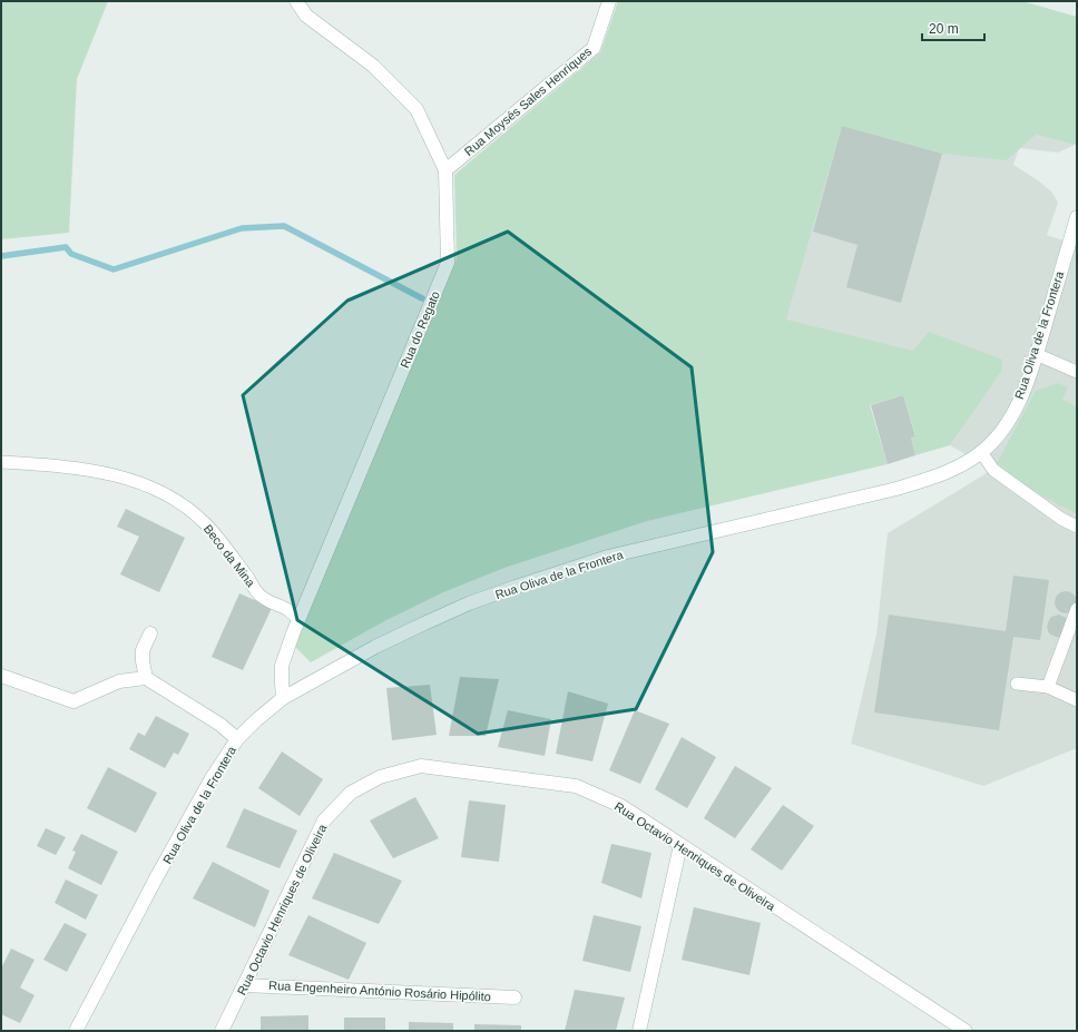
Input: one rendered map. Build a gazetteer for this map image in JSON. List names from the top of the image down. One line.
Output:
{"streets":{"street":["Rua Moysés Sales Henriques","Rua do Regato","Rua Oliva de la Frontera","Rua Octavio Henriques de Oliveira","Rua Engenheiro António Rosário Hipólito"],"lane":["Beco da Mina"]},"crossings":[["Rua Moysés Sales Henriques","Rua do Regato"],["Rua do Regato","Rua Oliva de la Frontera"],["Rua do Regato","Beco da Mina"],["Rua Octavio Henriques de Oliveira","Rua Engenheiro António Rosário Hipólito"]],"scale_bar":"20 m"}
